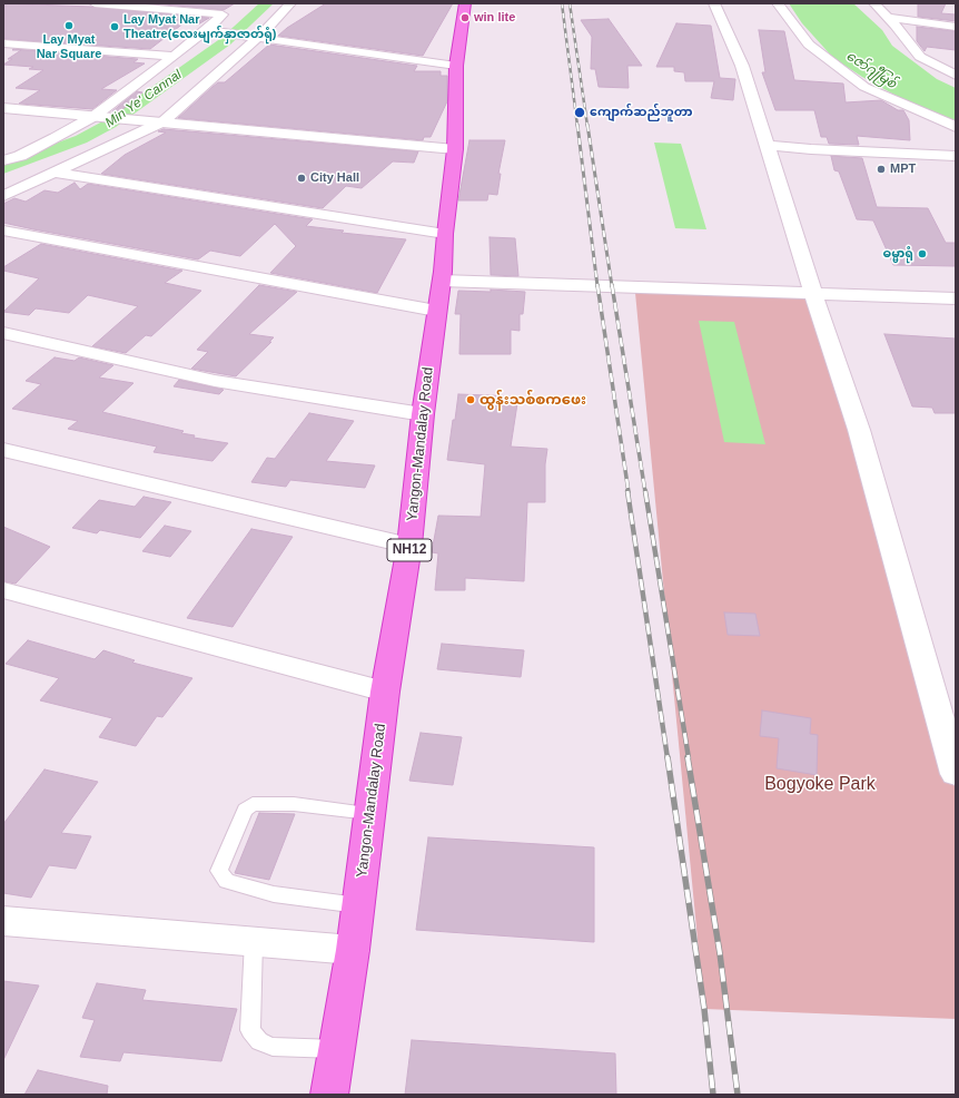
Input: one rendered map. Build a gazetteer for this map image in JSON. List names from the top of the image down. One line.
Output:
{"streets":{"highway":["Yangon-Mandalay Road","NH12"]},"water":["ဇော်ဂျီမြစ်","Min Ye' Cannal"],"parks":["Bogyoke Park"],"places":["win lite","Lay Myat Nar Square","Lay Myat Nar Theatre(လေးမျက်နှာဇာတ်ရုံ)","ကျောက်ဆည်ဘူတာ","MPT","City Hall","ဓမ္မာရုံ","ထွန်းသစ်စကဖေး"]}
